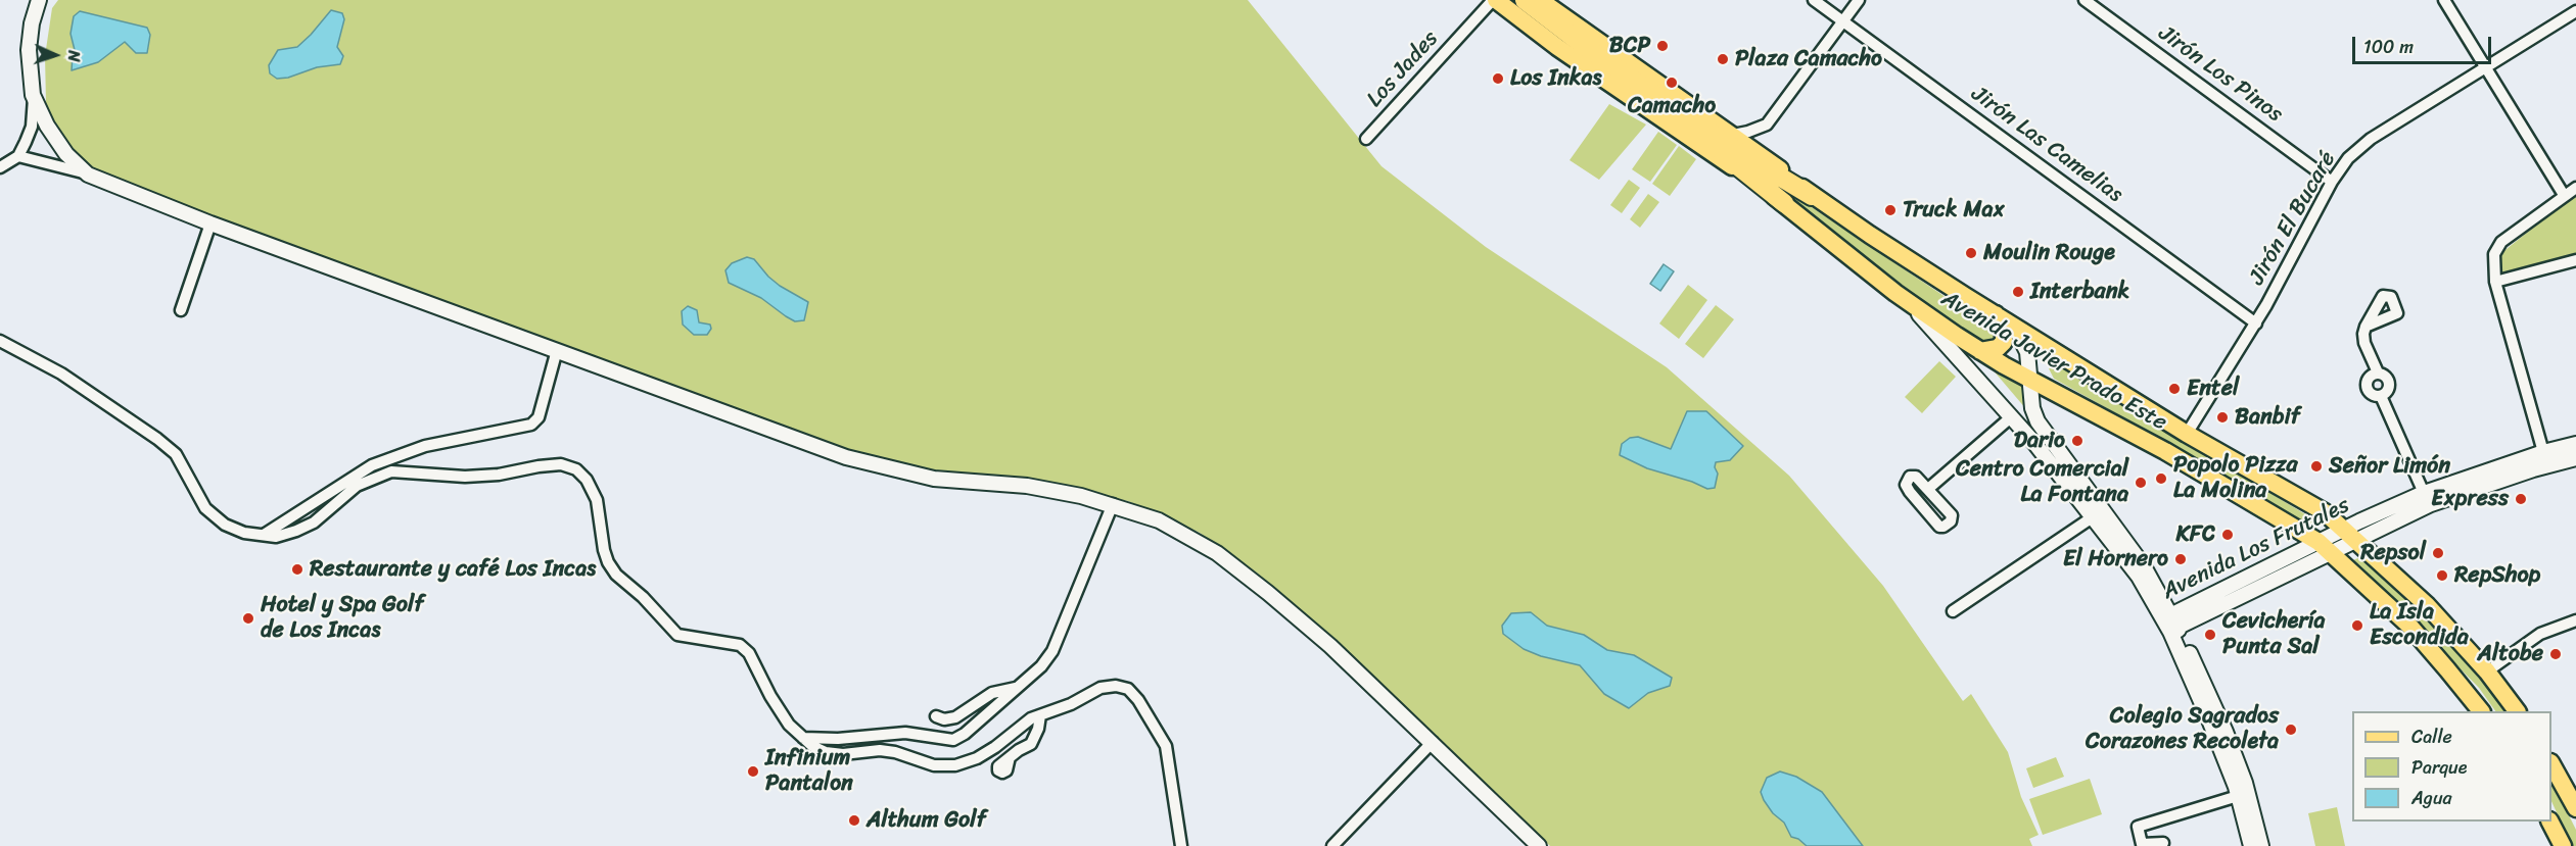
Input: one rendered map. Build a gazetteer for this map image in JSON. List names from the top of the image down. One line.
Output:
{"streets":{"main road":["Avenida Javier Prado Este","Avenida Los Frutales"],"street":["Los Jades","Jirón Los Pinos","Jirón Las Camelias","Jirón El Bucaré"]},"crossings":[["Los Jades","Avenida Javier Prado Este"],["Jirón Los Pinos","Jirón El Bucaré"],["Jirón Las Camelias","Jirón El Bucaré"],["Jirón El Bucaré","Avenida Javier Prado Este"],["Avenida Javier Prado Este","Avenida Los Frutales"]],"places":["BCP","Plaza Camacho","Los Inkas","Camacho","Truck Max","Moulin Rouge","Interbank","Entel","Banbif","Dario","Señor Limón","Popolo Pizza La Molina","Centro Comercial La Fontana","Express","KFC","Repsol","El Hornero","Restaurante y café Los Incas","RepShop","Hotel y Spa Golf de Los Incas","La Isla Escondida","Cevichería Punta Sal","Altobe","Colegio Sagrados Corazones Recoleta","Infinium Pantalon","Althum Golf"],"legend":["Calle","Parque","Agua"],"scale_bar":"100 m","north":"right"}
